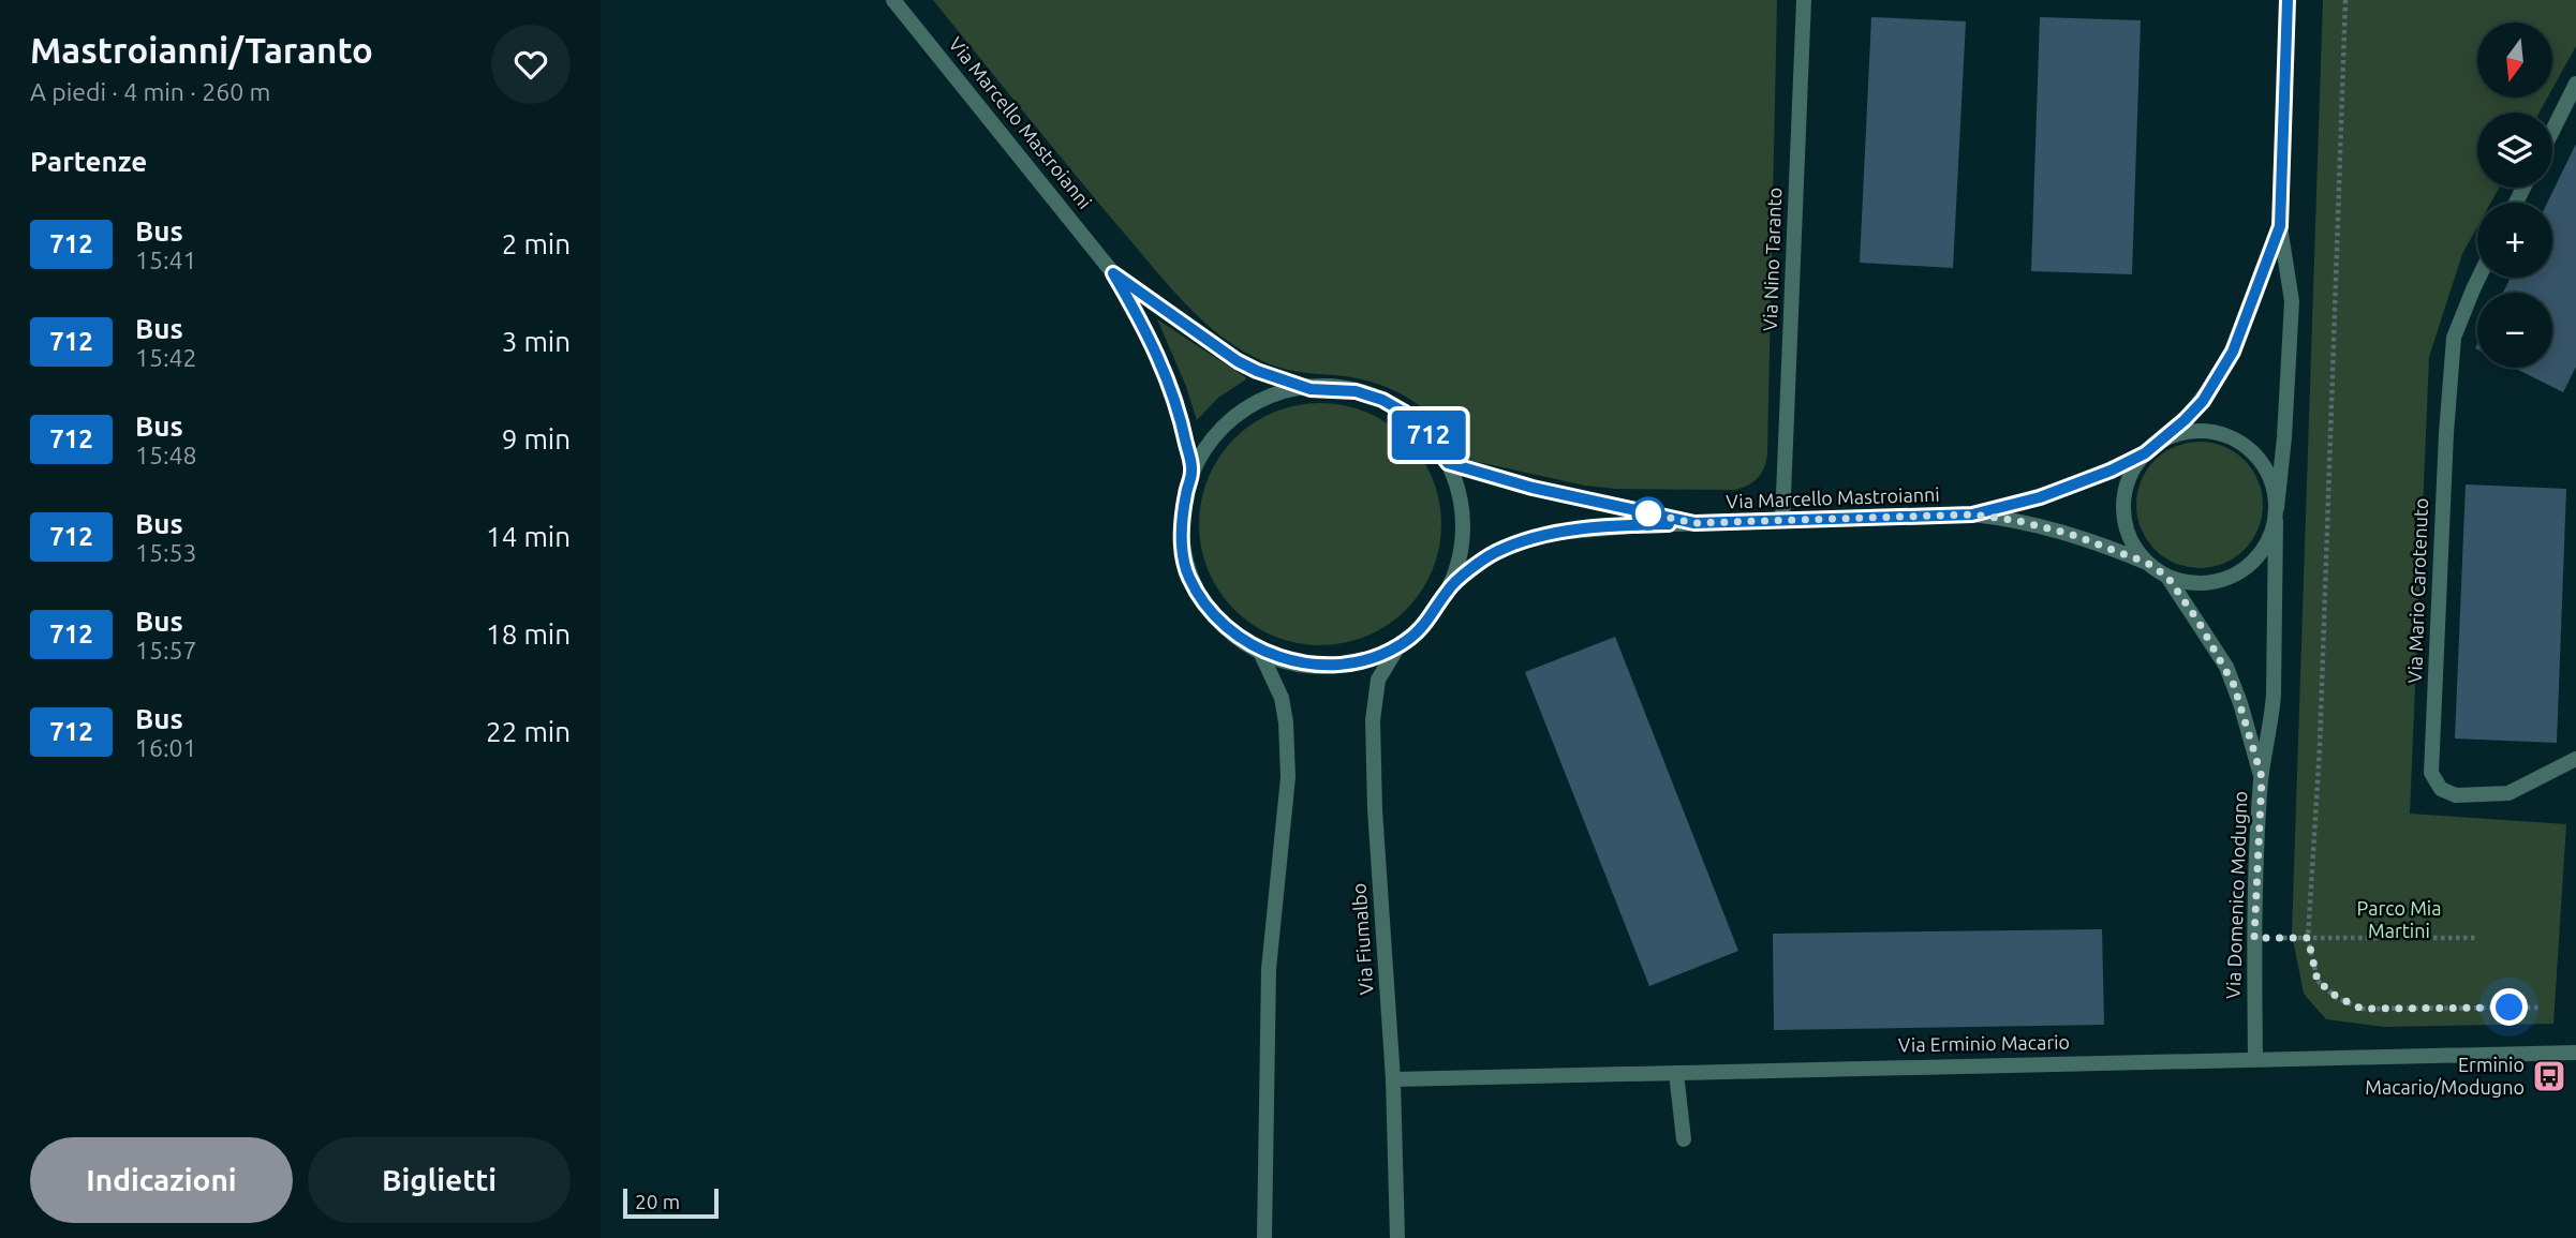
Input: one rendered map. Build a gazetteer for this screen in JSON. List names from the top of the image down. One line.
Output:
{"streets":{"street":["Via Marcello Mastroianni","Via Nino Taranto","Via Mario Carotenuto","Via Domenico Modugno","Via Fiumalbo","Via Erminio Macario"]},"crossings":[["Via Marcello Mastroianni","Via Nino Taranto"],["Via Marcello Mastroianni","Via Domenico Modugno"],["Via Domenico Modugno","Via Erminio Macario"],["Via Fiumalbo","Via Erminio Macario"]],"parks":["Parco Mia Martini"],"places":{"bus stop":["Erminio Macario/Modugno"]},"lines":["bus line 712"],"scale_bar":"20 m","north":"bottom","page":{"heading":[["Mastroianni/Taranto","A piedi · 4 min · 260 m"],"Partenze"],"on_map":"712","map_buttons":["+","−"],"list":[{"mark":"712","name":"Bus","note":"15:41","value":"2 min"},{"mark":"712","name":"Bus","note":"15:42","value":"3 min"},{"mark":"712","name":"Bus","note":"15:48","value":"9 min"},{"mark":"712","name":"Bus","note":"15:53","value":"14 min"},{"mark":"712","name":"Bus","note":"15:57","value":"18 min"},{"mark":"712","name":"Bus","note":"16:01","value":"22 min"}],"buttons":["Indicazioni","Biglietti"],"scale":"20 m"}}
